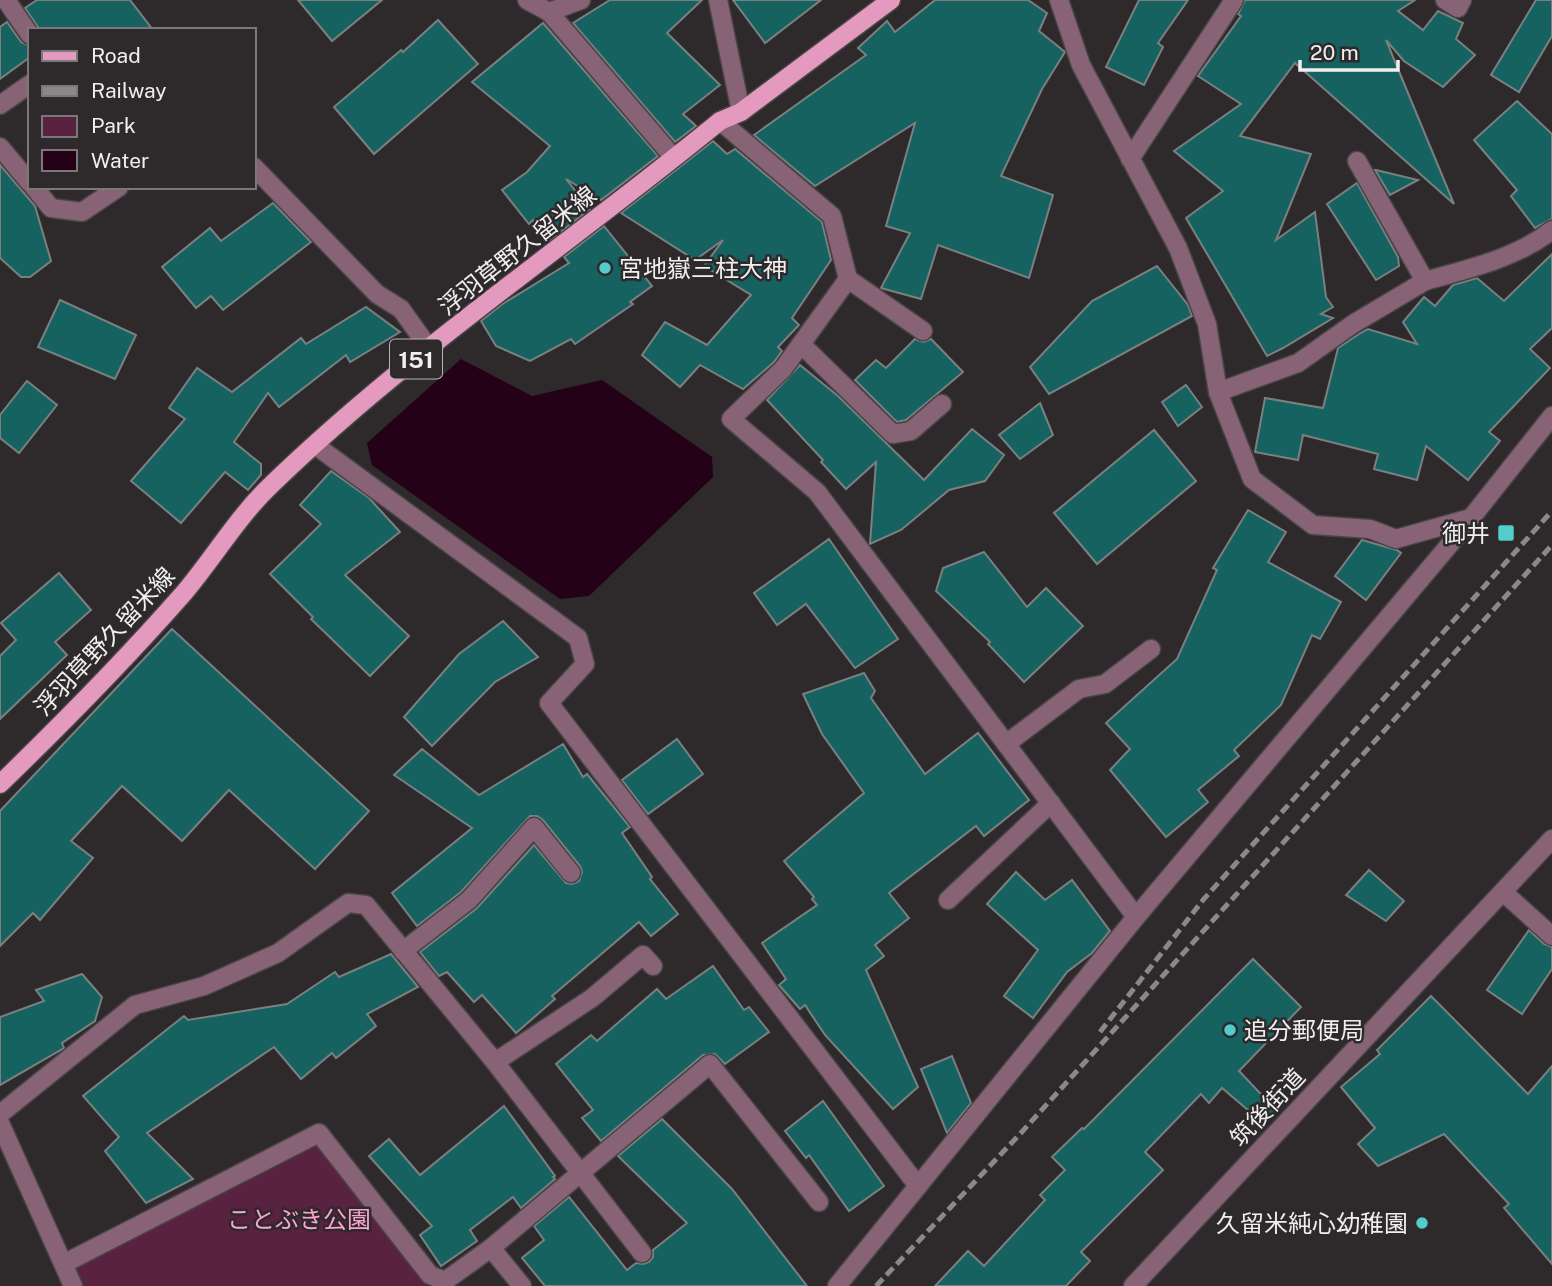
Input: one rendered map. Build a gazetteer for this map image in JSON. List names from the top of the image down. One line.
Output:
{"streets":{"main road":["浮羽草野久留米線","151"],"street":["筑後街道"]},"parks":["ことぶき公園"],"places":{"other":["宮地嶽三柱大神","追分郵便局","久留米純心幼稚園"],"transit":["御井"]},"legend":["Road","Railway","Park","Water"],"scale_bar":"20 m"}
